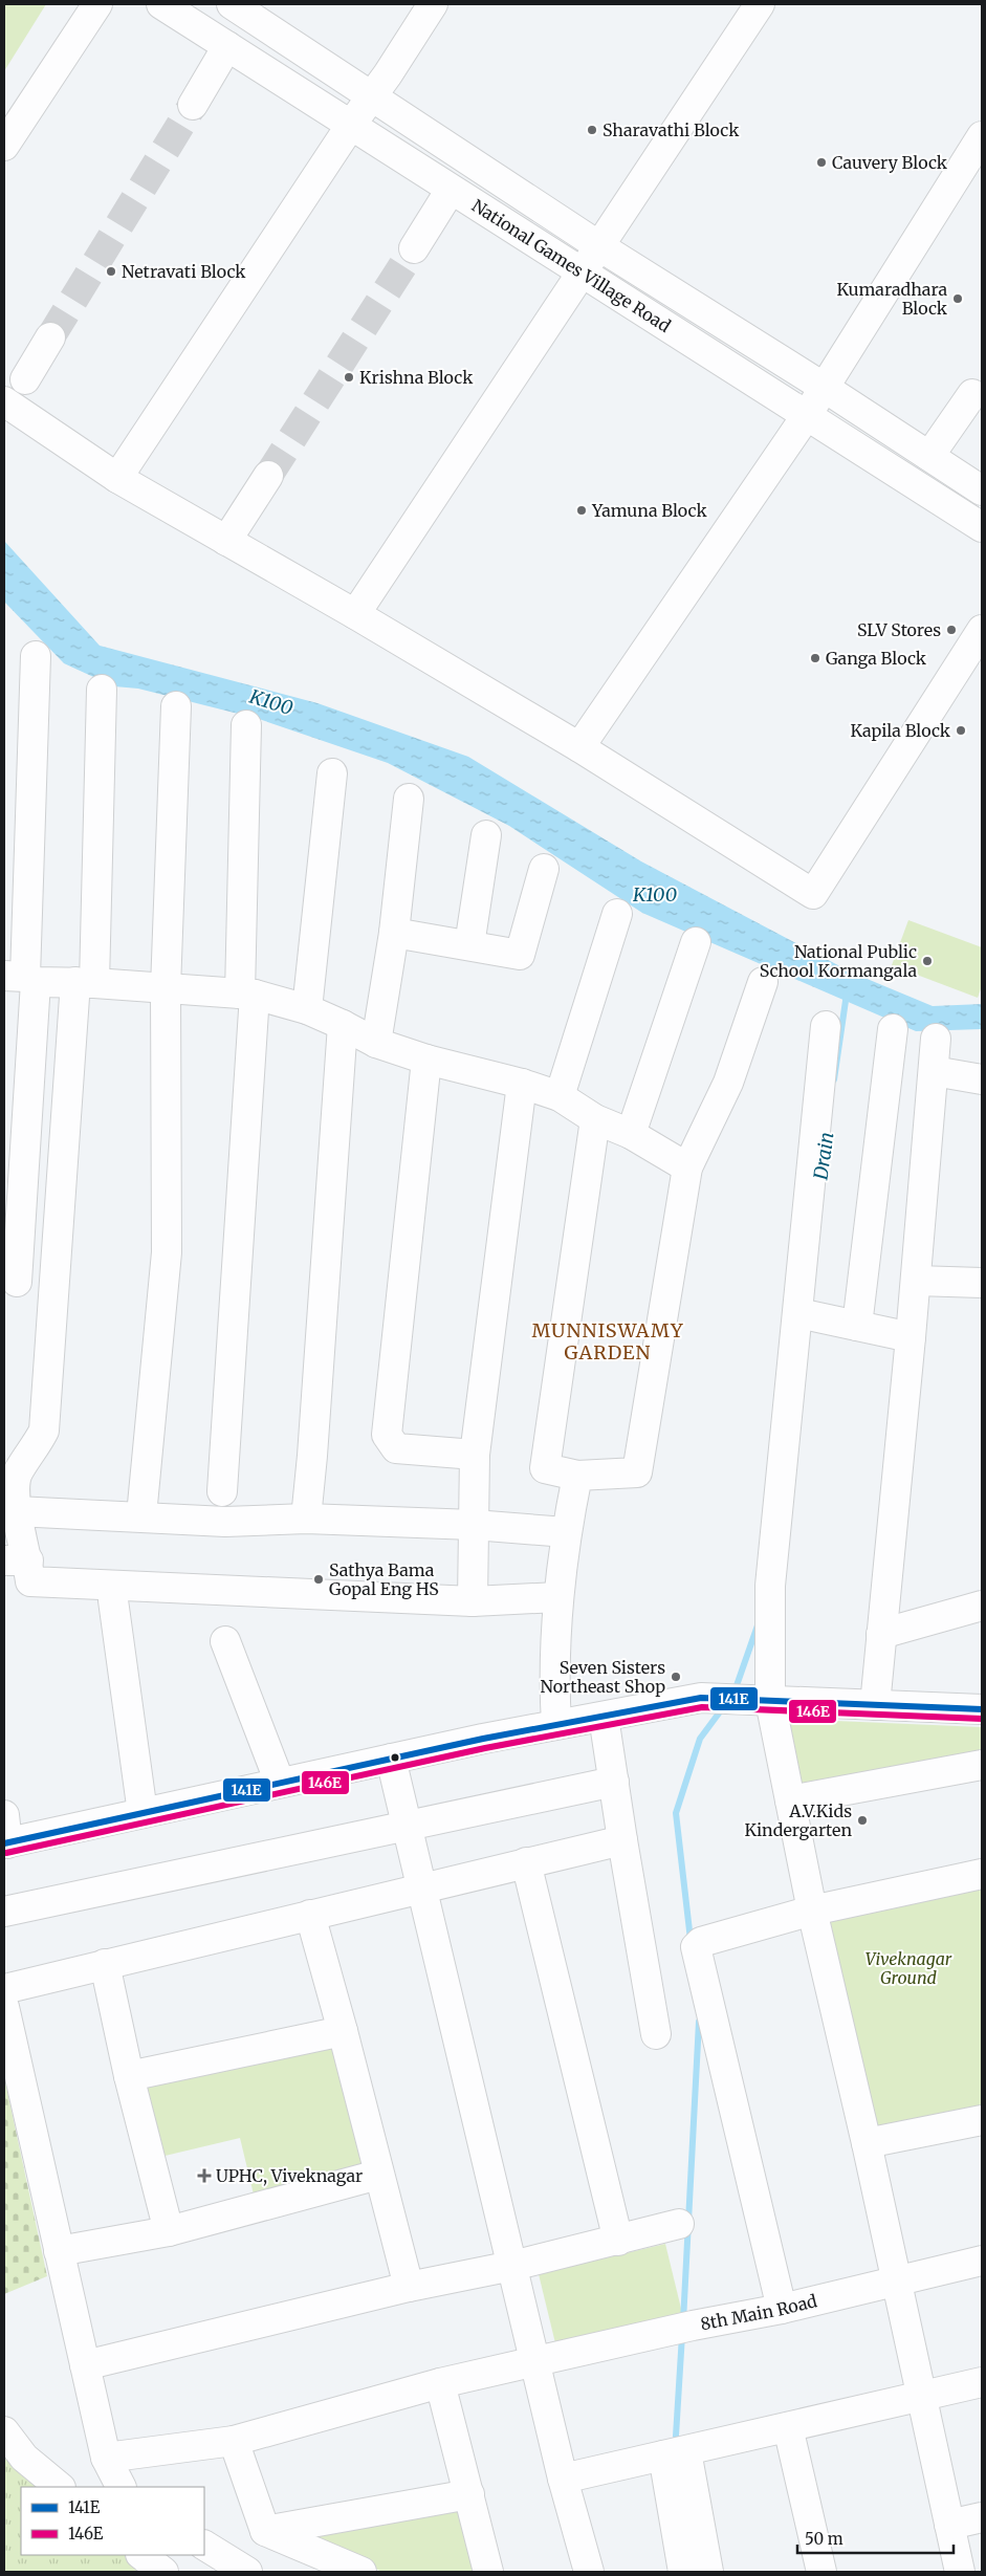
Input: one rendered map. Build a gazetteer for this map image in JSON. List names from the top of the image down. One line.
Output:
{"streets":{"street":["National Games Village Road","8th Main Road"]},"districts":["MUNNISWAMY GARDEN"],"water":["K100","Drain"],"parks":["Viveknagar Ground"],"places":{"other":["Sharavathi Block","Cauvery Block","Netravati Block","Kumaradhara Block","Krishna Block","Yamuna Block","SLV Stores","Ganga Block","Kapila Block","National Public School Kormangala","Sathya Bama Gopal Eng HS","Seven Sisters Northeast Shop","A.V.Kids Kindergarten"],"health":["UPHC, Viveknagar"]},"lines":["transit line 141E","transit line 146E"],"legend":["141E","146E"],"scale_bar":"50 m"}
